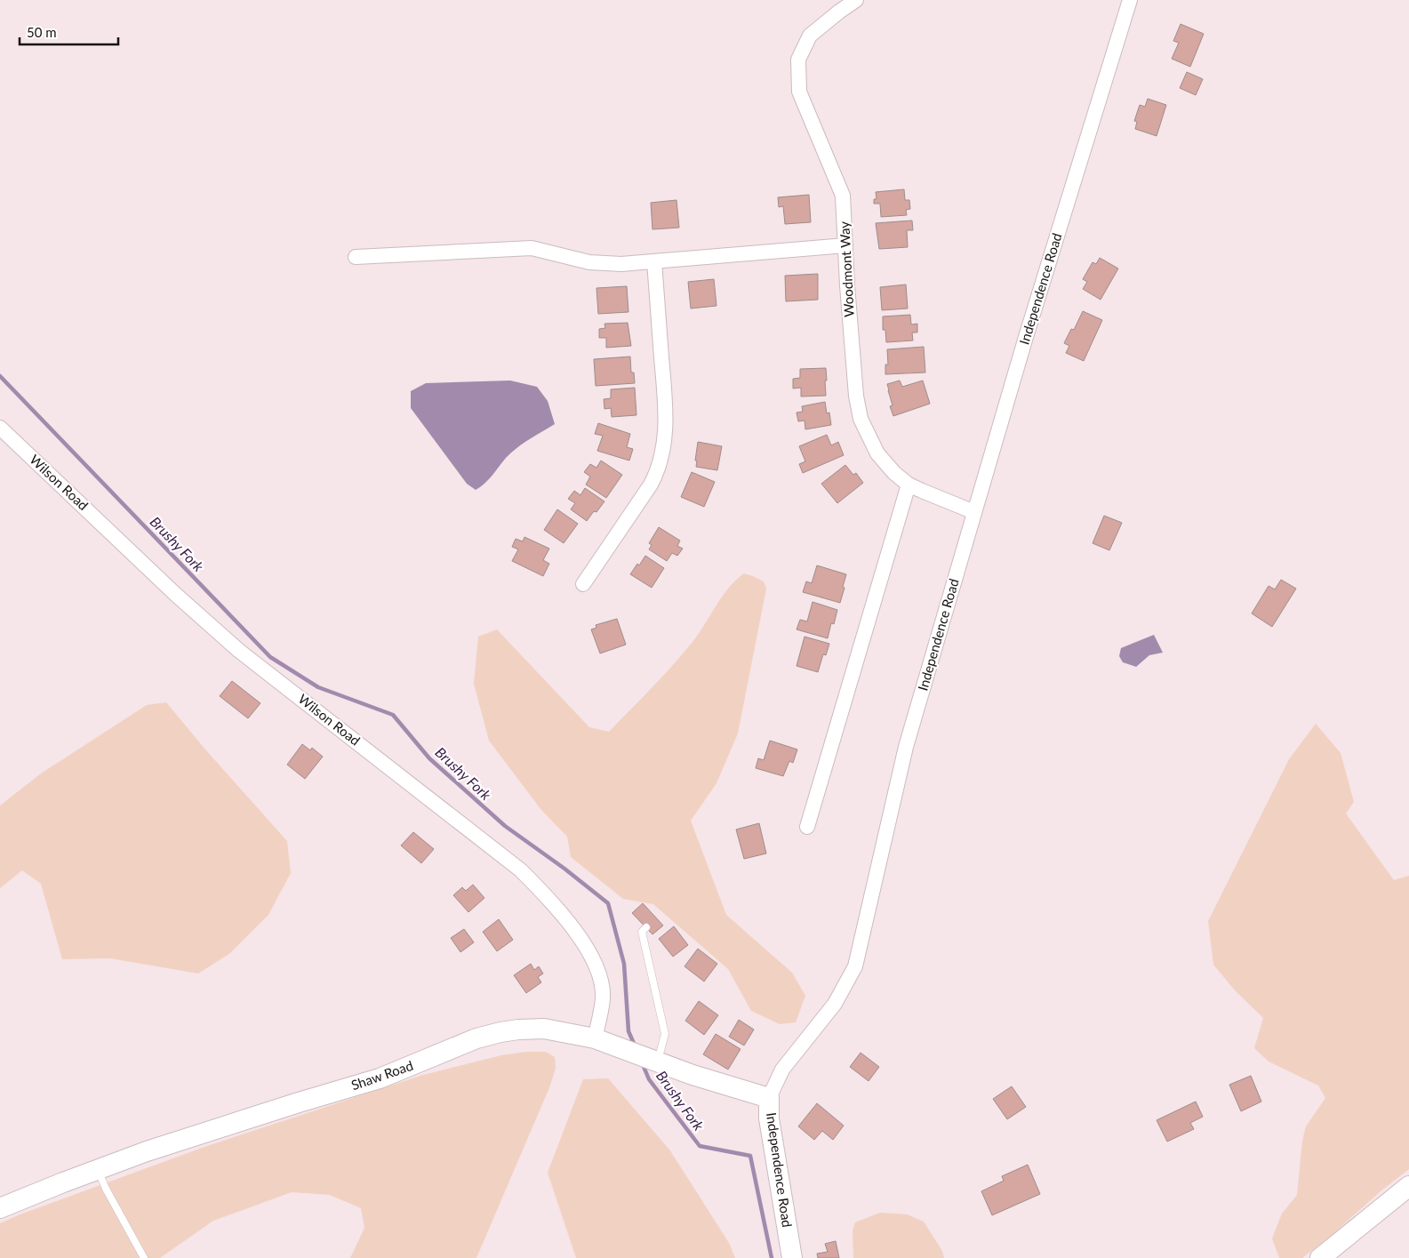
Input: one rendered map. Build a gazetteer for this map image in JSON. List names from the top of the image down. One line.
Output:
{"streets":{"main road":["Independence Road","Shaw Road"],"street":["Woodmont Way","Wilson Road"]},"crossings":[["Woodmont Way","Independence Road"],["Independence Road","Shaw Road"],["Wilson Road","Shaw Road"]],"water":["Brushy Fork"],"scale_bar":"50 m"}
